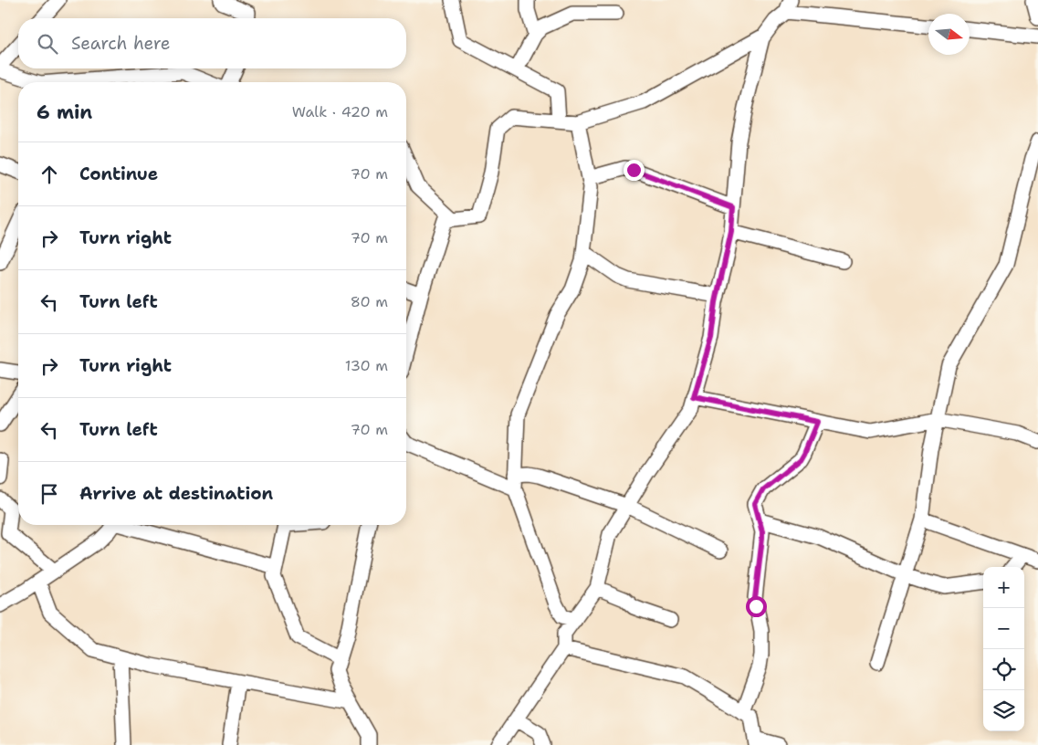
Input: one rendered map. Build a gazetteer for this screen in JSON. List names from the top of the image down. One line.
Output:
{"north":"right","page":{"search":"Search here","heading":["6 min","Walk · 420 m"],"list":[["Continue","70 m"],["Turn right","70 m"],["Turn left","80 m"],["Turn right","130 m"],["Turn left","70 m"],"Arrive at destination"],"map_buttons":["+","−"]}}
